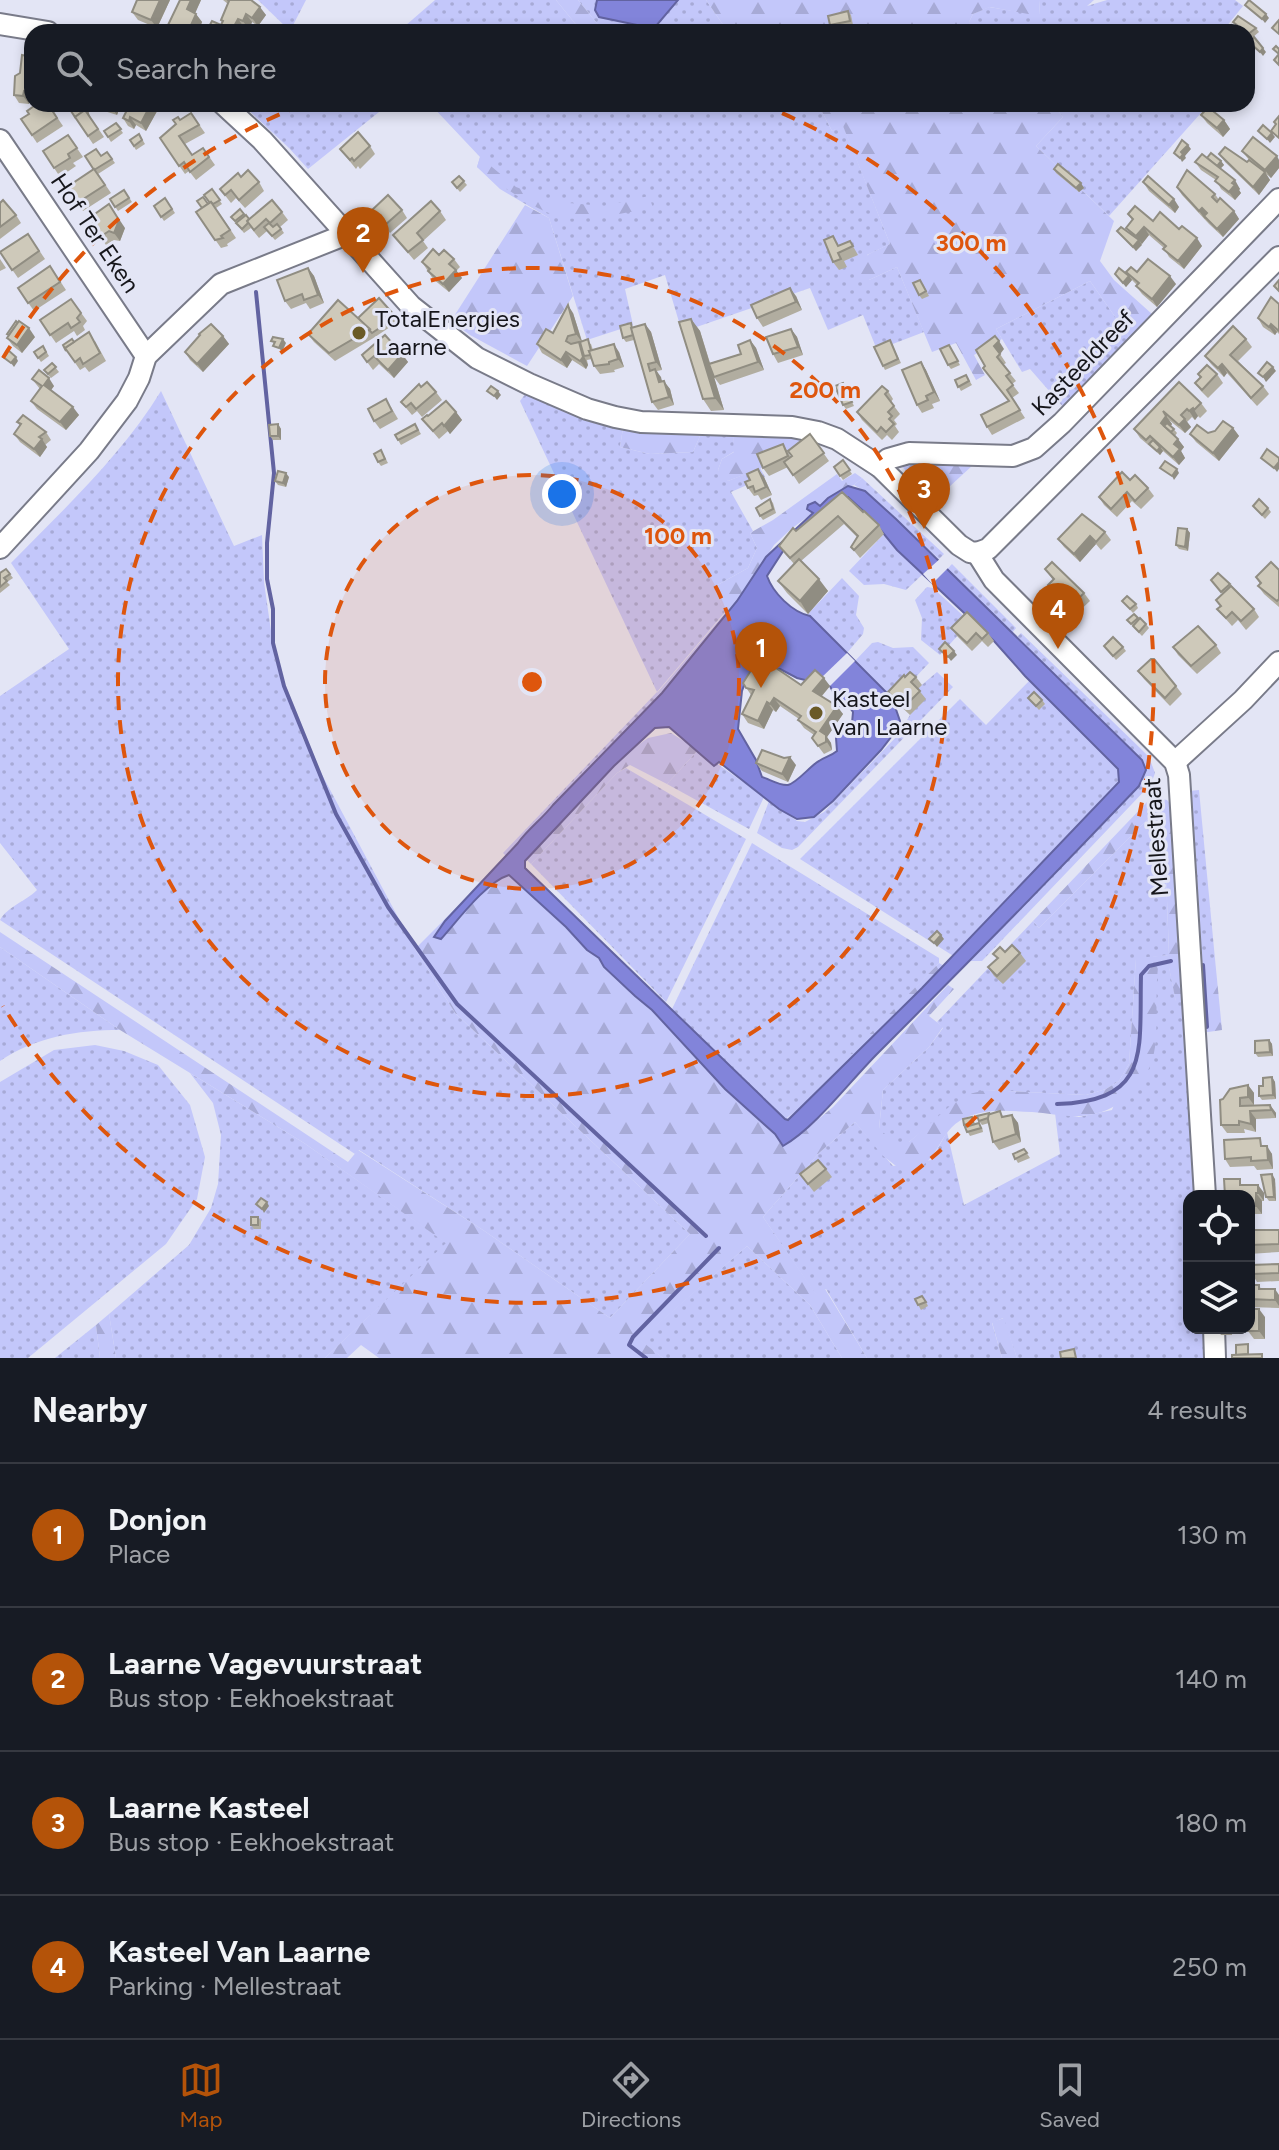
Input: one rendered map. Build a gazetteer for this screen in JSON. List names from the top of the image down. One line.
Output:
{"streets":{"street":["Hof Ter Eken","Kasteeldreef","Mellestraat"]},"places":["TotalEnergies Laarne","Kasteel van Laarne"],"page":{"search":"Search here","pins":["2","3","4","1"],"heading":["Nearby","4 results"],"list":[{"mark":"1","name":"Donjon","note":"Place","value":"130 m"},{"mark":"2","name":"Laarne Vagevuurstraat","note":"Bus stop · Eekhoekstraat","value":"140 m"},{"mark":"3","name":"Laarne Kasteel","note":"Bus stop · Eekhoekstraat","value":"180 m"},{"mark":"4","name":"Kasteel Van Laarne","note":"Parking · Mellestraat","value":"250 m"}],"nav":["Map","Directions","Saved"]},"rings":["300 m","200 m","100 m"]}
